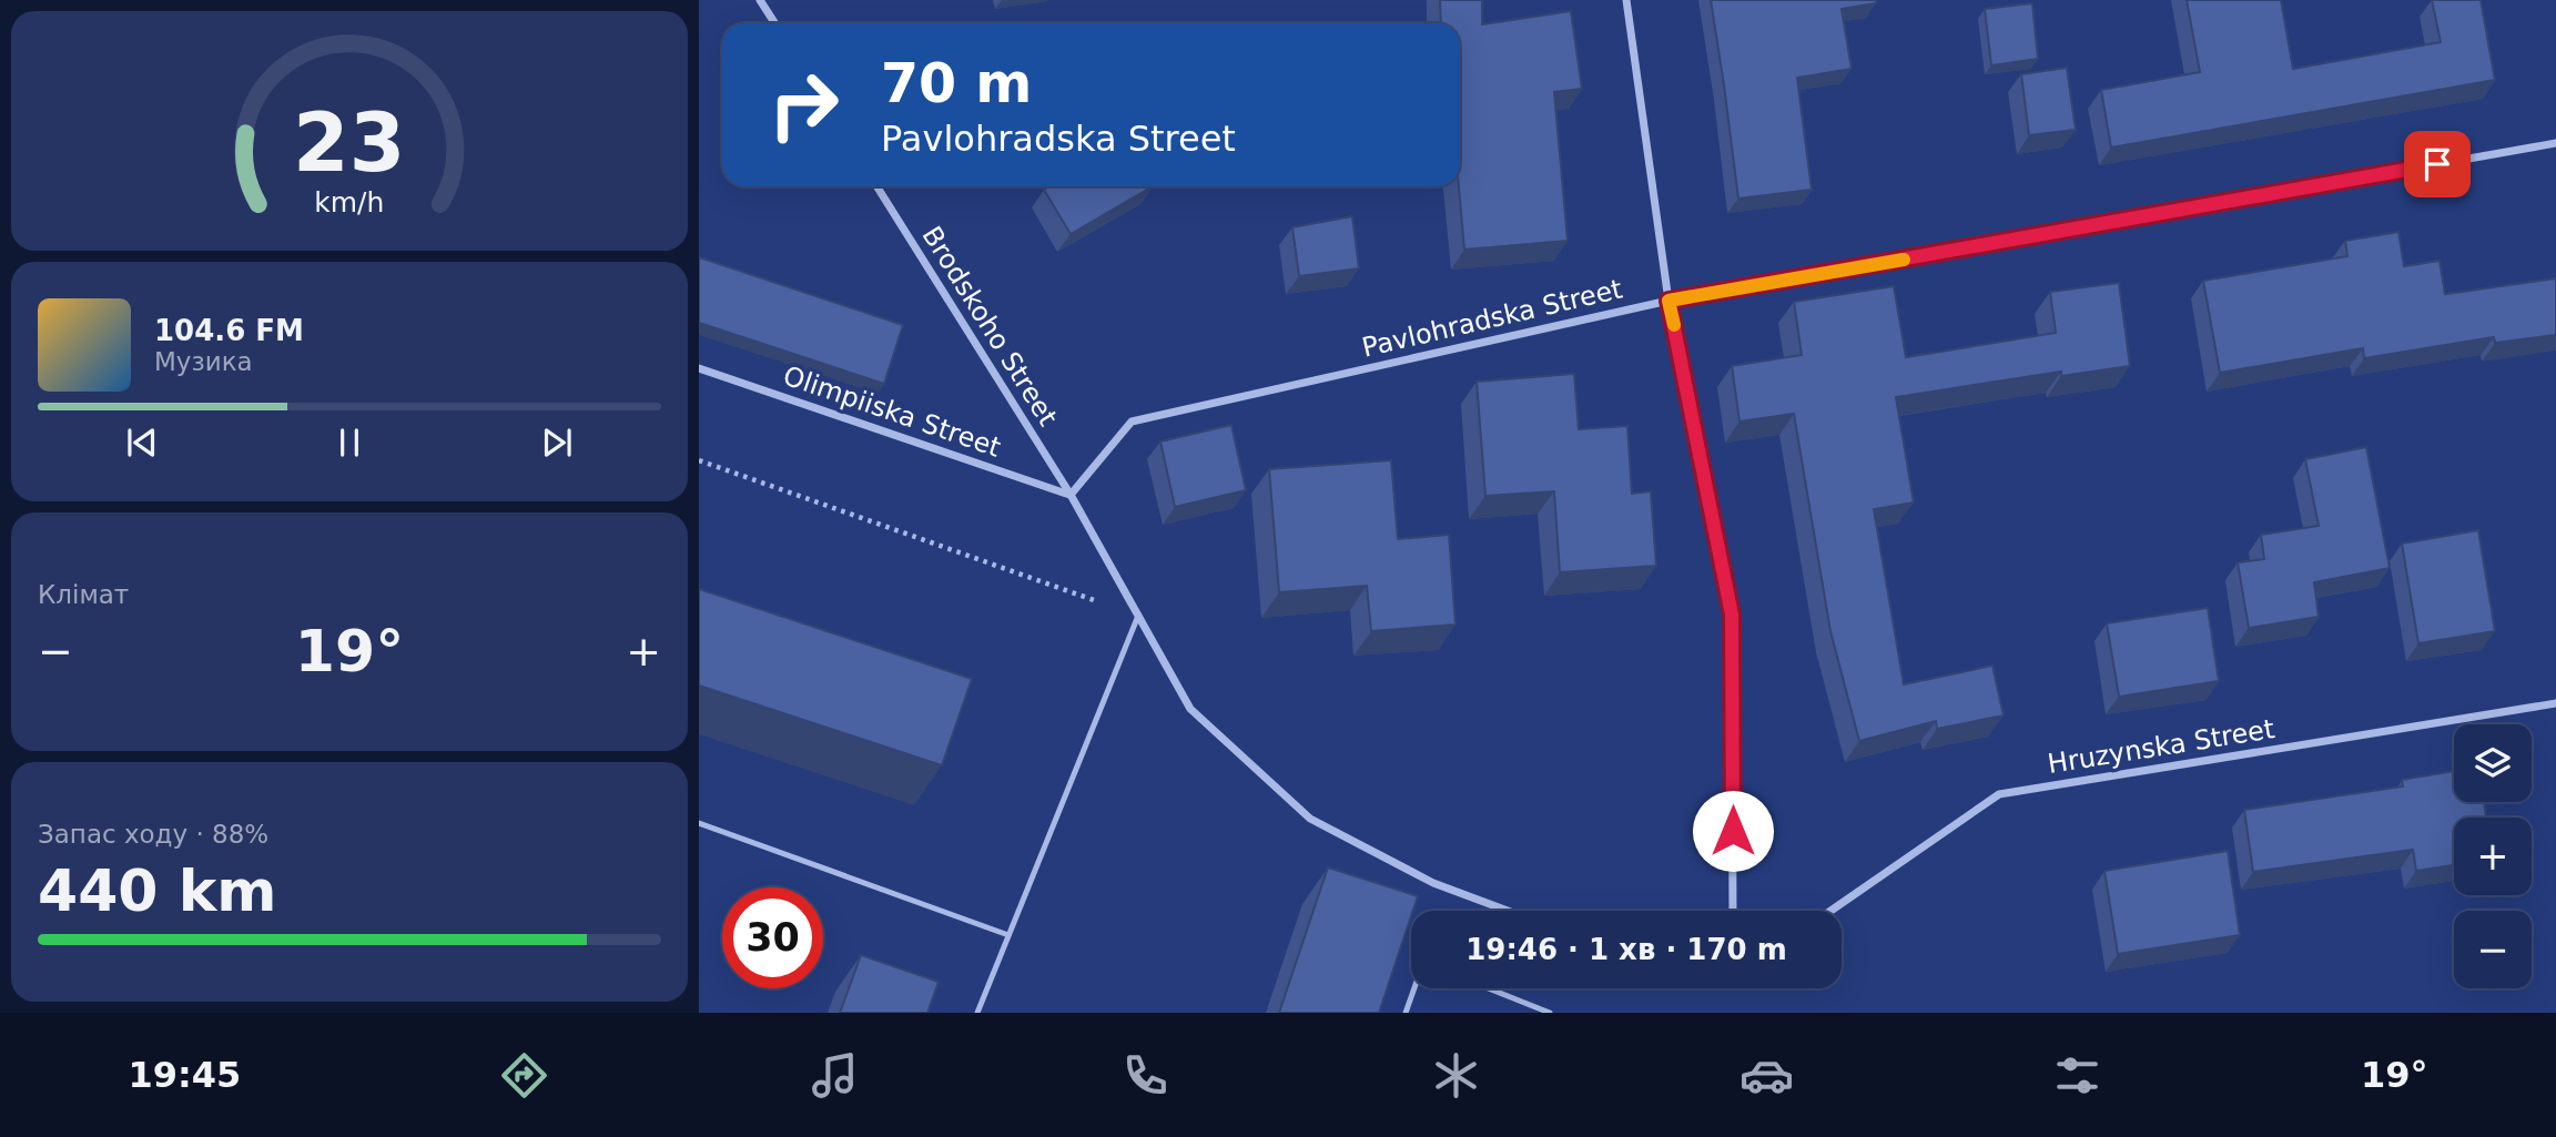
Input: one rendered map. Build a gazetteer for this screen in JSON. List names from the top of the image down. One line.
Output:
{"streets":{"street":["Pavlohradska Street","Brodskoho Street","Olimpiiska Street","Hruzynska Street"]},"crossings":[["Pavlohradska Street","Brodskoho Street"],["Pavlohradska Street","Olimpiiska Street"],["Brodskoho Street","Olimpiiska Street"]],"page":{"turn":["70 m","Pavlohradska Street"],"song":["104.6 FM","Музика"],"tile":["Клімат",["Запас ходу · 88%","440 km"]],"heat":["−","19°","+"],"map_buttons":["+","−"],"limit":"30","trip":"19:46 · 1 хв · 170 m","tabs":["19:45","19°"],"gauge":["23","km/h"]}}
